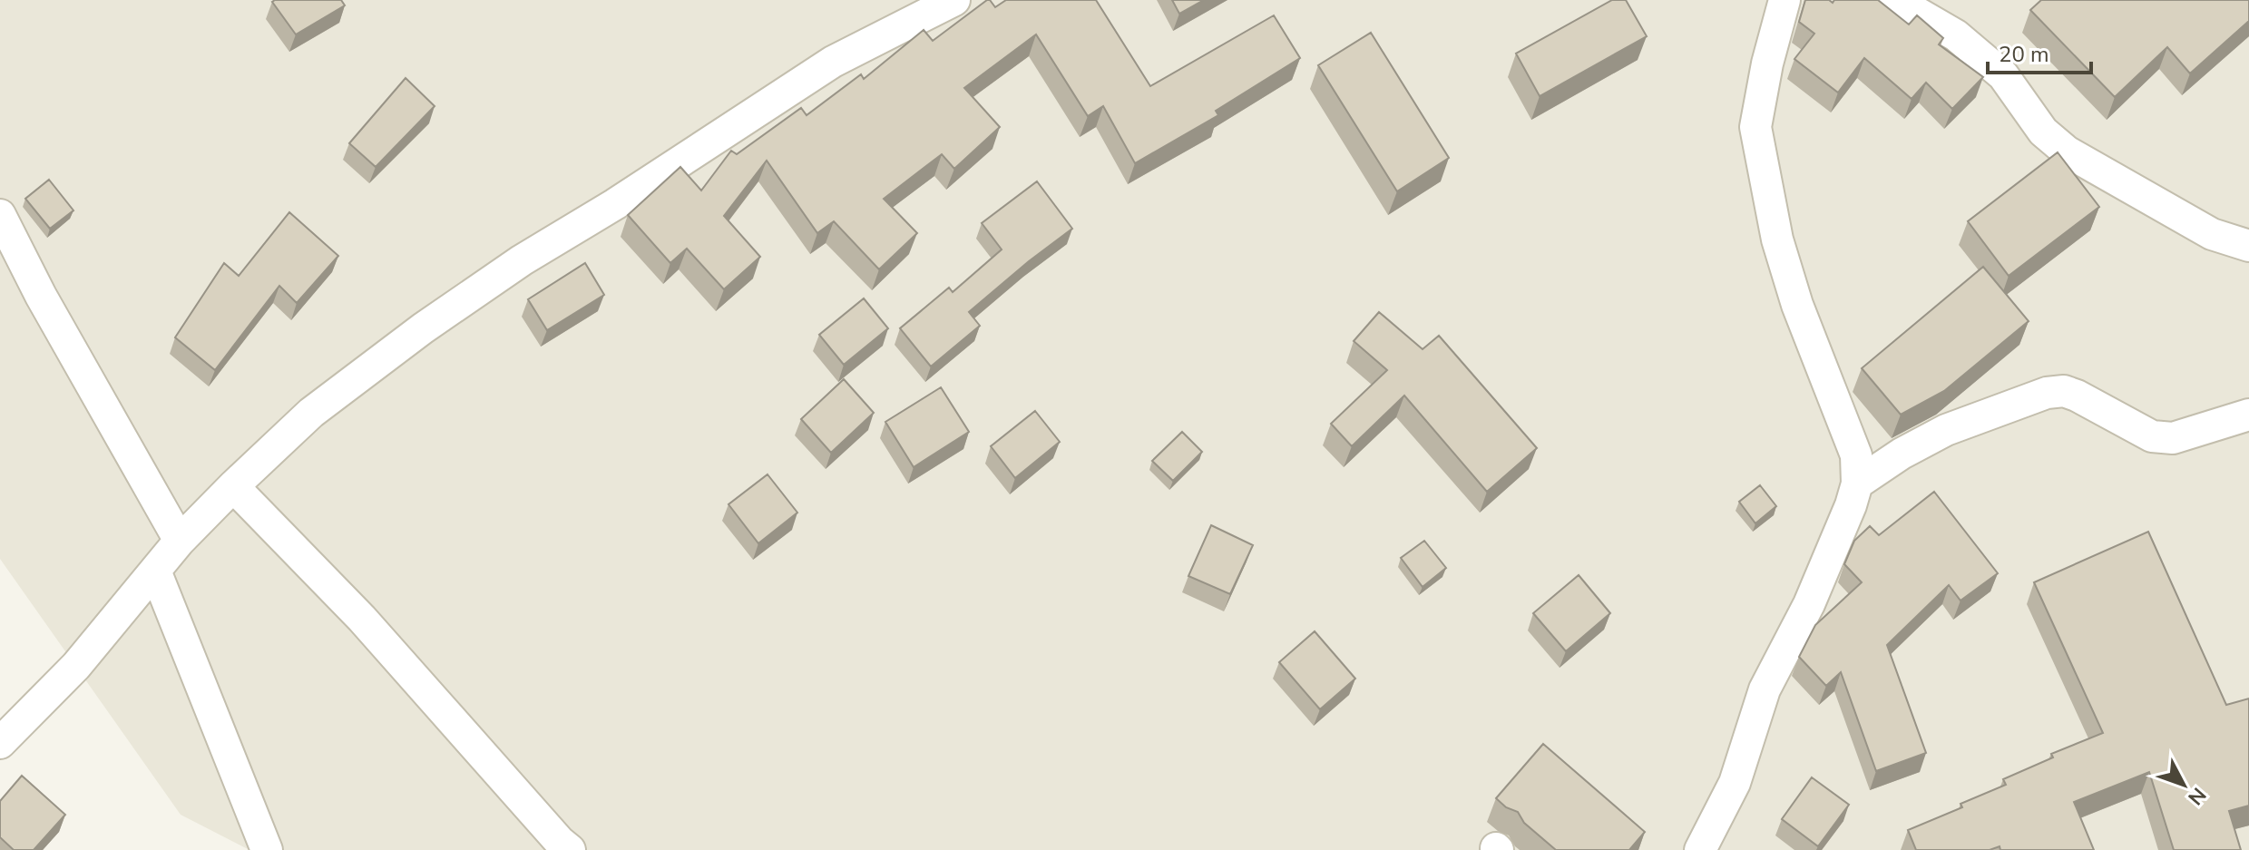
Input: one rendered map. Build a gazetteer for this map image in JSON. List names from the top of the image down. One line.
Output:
{"scale_bar":"20 m","north":"bottom right"}
